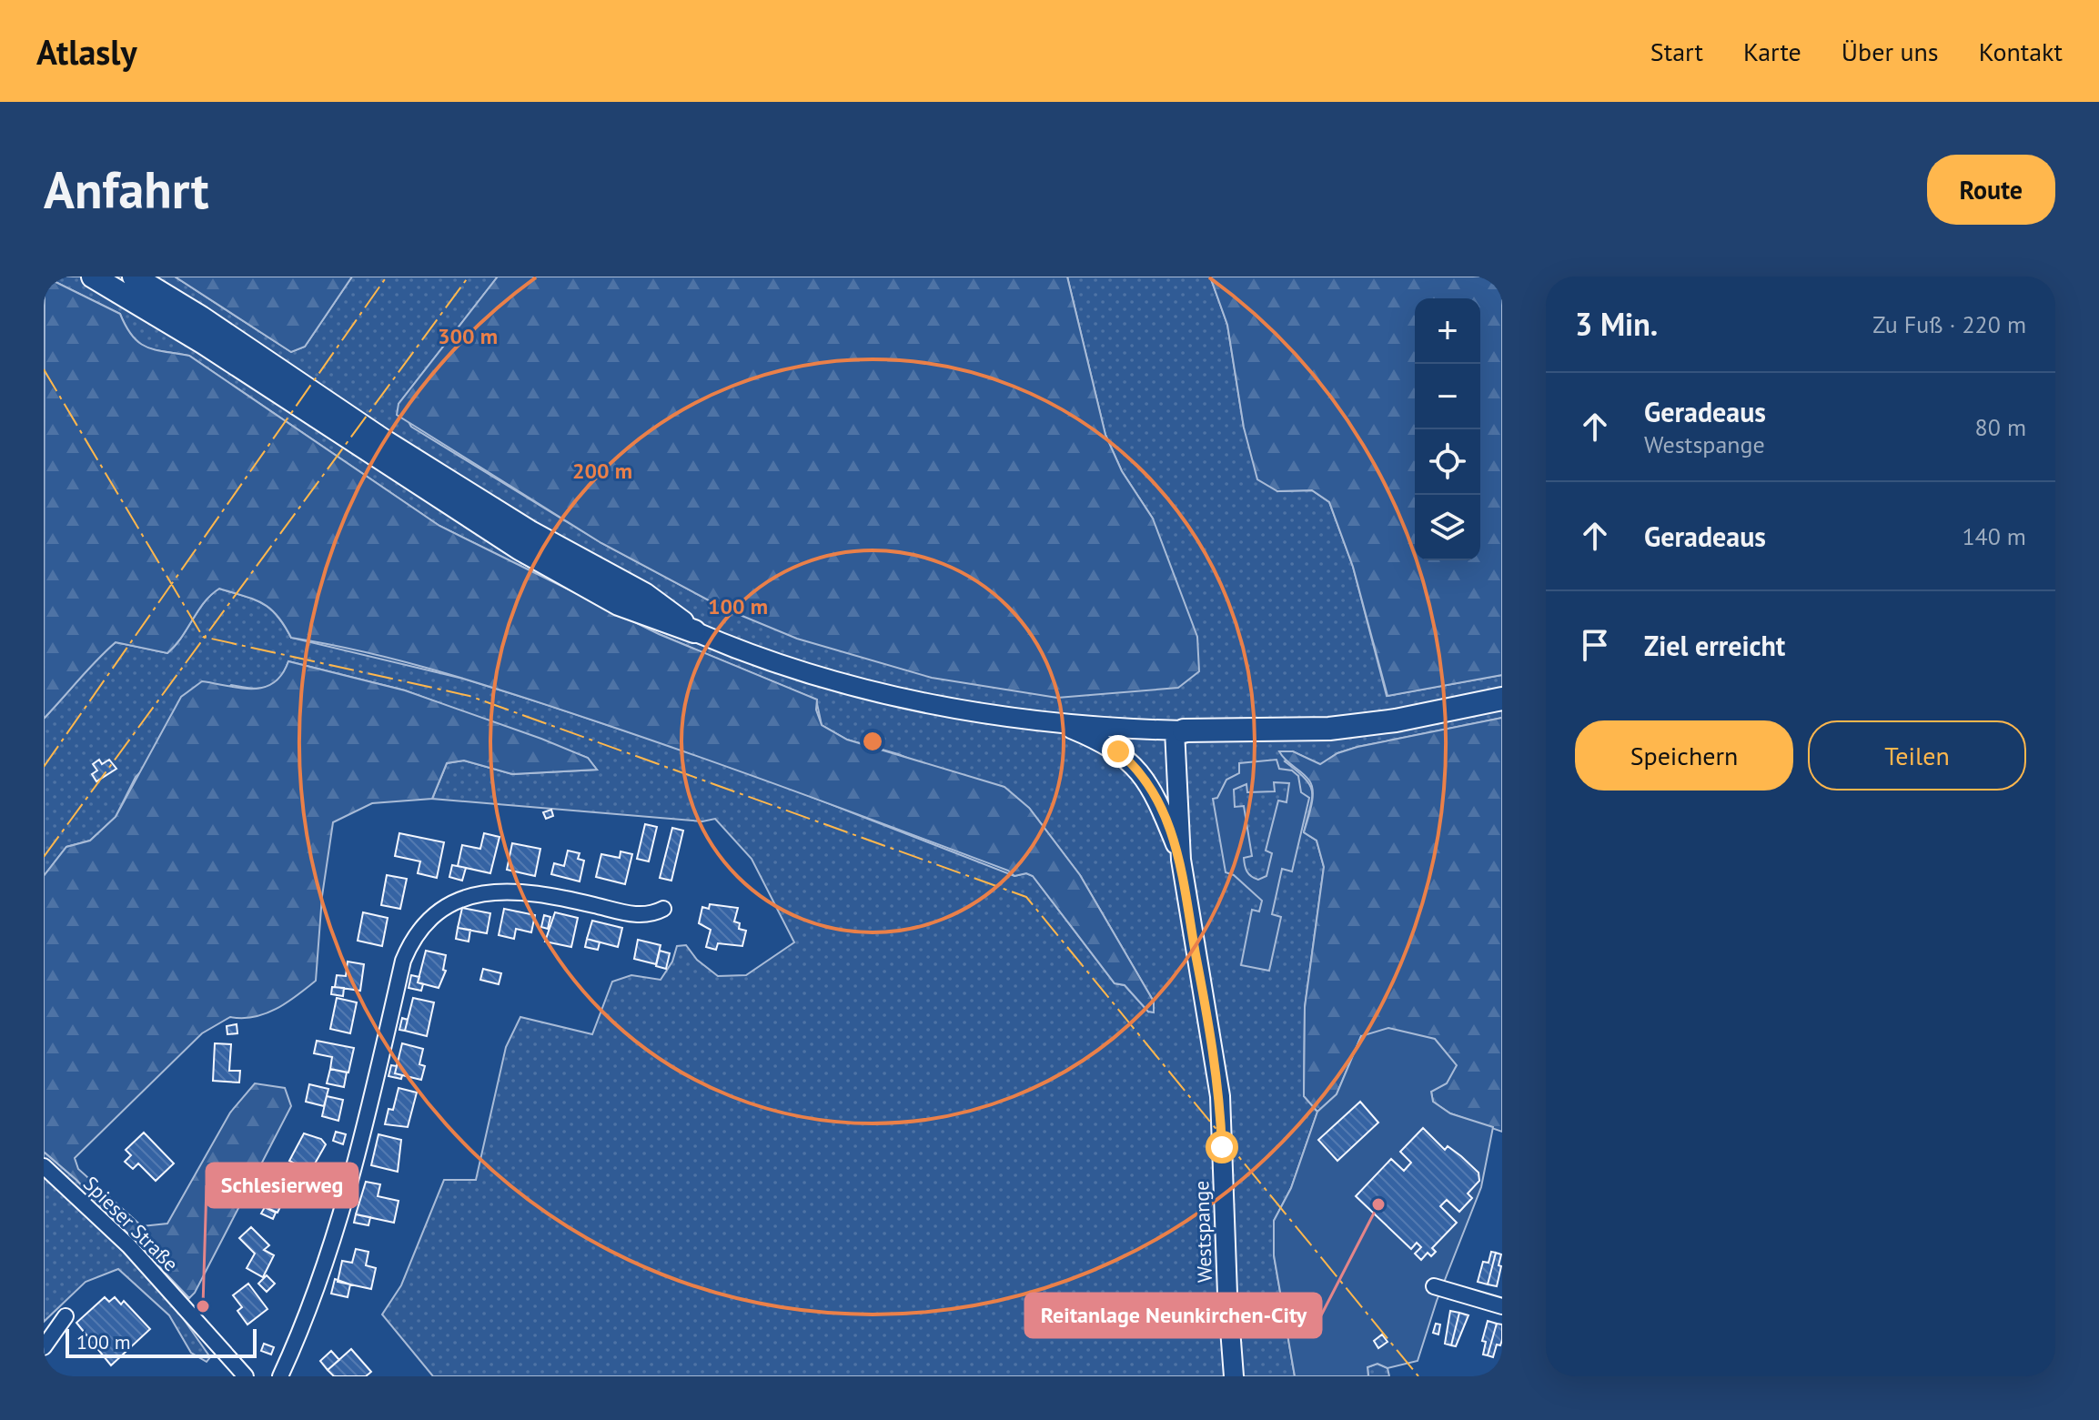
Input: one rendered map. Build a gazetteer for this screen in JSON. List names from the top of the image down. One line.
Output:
{"streets":{"main road":["Westspange"],"street":["Spieser Straße"]},"places":["Reitanlage Neunkirchen-City","Schlesierweg"],"scale_bar":"100 m","page":{"header":"Atlasly","nav":["Start","Karte","Über uns","Kontakt"],"buttons":["Route",["Speichern","Teilen"]],"title":"Anfahrt","heading":["3 Min.","Zu Fuß · 220 m"],"map_buttons":["+","−"],"list":[["Geradeaus","Westspange","80 m"],["Geradeaus","140 m"],"Ziel erreicht"],"scale":"100 m"},"rings":["300 m","200 m","100 m"]}
